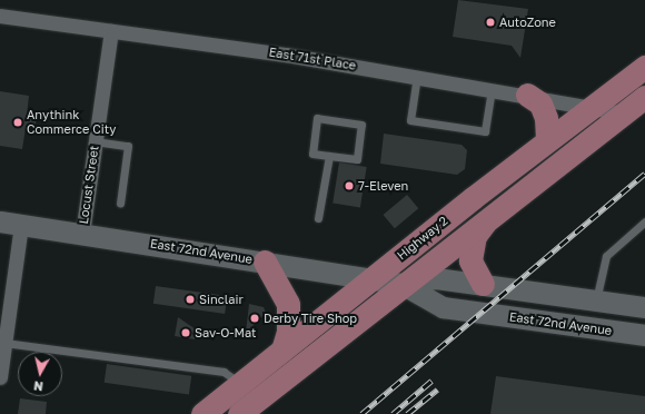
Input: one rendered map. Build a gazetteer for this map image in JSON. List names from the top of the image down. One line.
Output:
{"streets":{"main road":["Highway 2","East 72nd Avenue"],"street":["East 71st Place","Locust Street"]},"crossings":[["East 71st Place","Locust Street"],["East 71st Place","Highway 2"],["Locust Street","East 72nd Avenue"],["Highway 2","East 72nd Avenue"]],"places":["AutoZone","Anythink Commerce City","7-Eleven","Sinclair","Derby Tire Shop","Sav-O-Mat"],"north":"bottom"}
